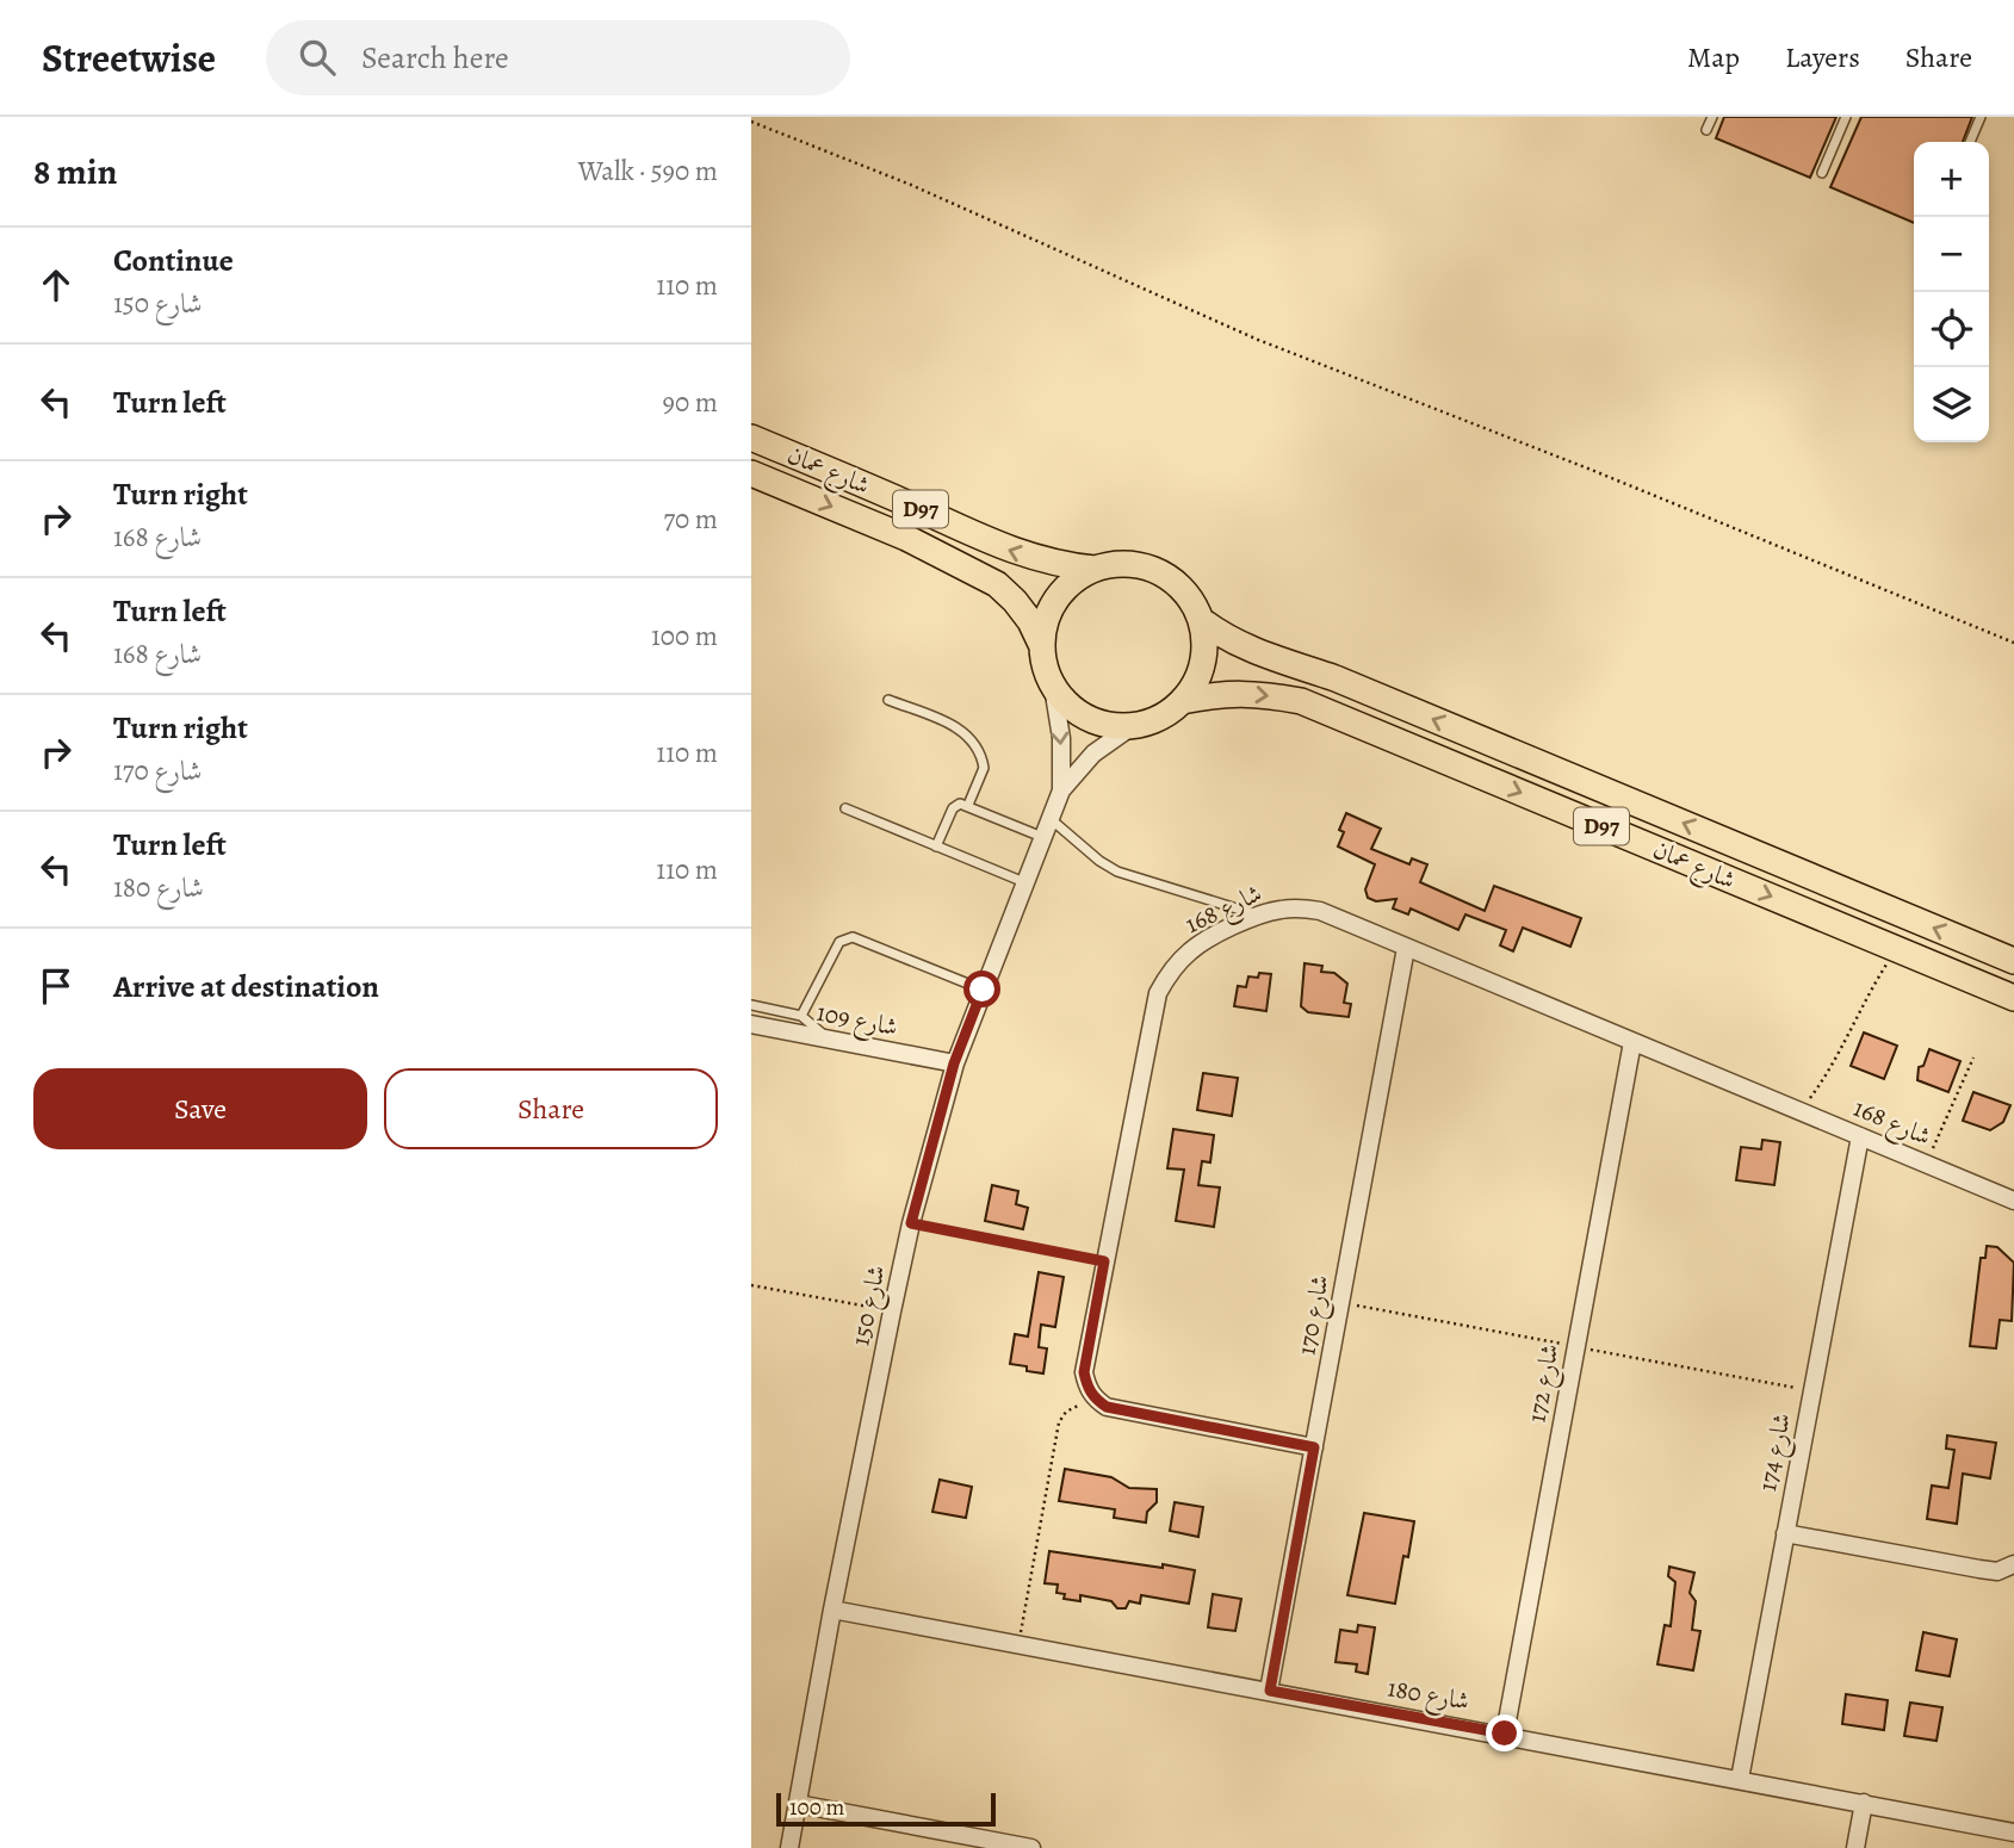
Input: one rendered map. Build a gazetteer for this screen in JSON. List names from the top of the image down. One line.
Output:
{"streets":{"main road":["شارع عمان","D97"],"street":["شارع 168","شارع 109","شارع 150","شارع 170","شارع 172","شارع 174","شارع 180"]},"crossings":[["شارع عمان","شارع 150"],["شارع 168","شارع 170"],["شارع 168","شارع 172"],["شارع 168","شارع 174"],["شارع 109","شارع 150"],["شارع 150","شارع 180"],["شارع 170","شارع 180"],["شارع 172","شارع 180"],["شارع 174","شارع 180"]],"scale_bar":"100 m","page":{"header":"Streetwise","search":"Search here","nav":["Map","Layers","Share"],"heading":["8 min","Walk · 590 m"],"map_buttons":["+","−"],"list":[["Continue","شارع 150","110 m"],["Turn left","90 m"],["Turn right","شارع 168","70 m"],["Turn left","شارع 168","100 m"],["Turn right","شارع 170","110 m"],["Turn left","شارع 180","110 m"],"Arrive at destination"],"buttons":["Save","Share"],"scale":"100 m"}}
